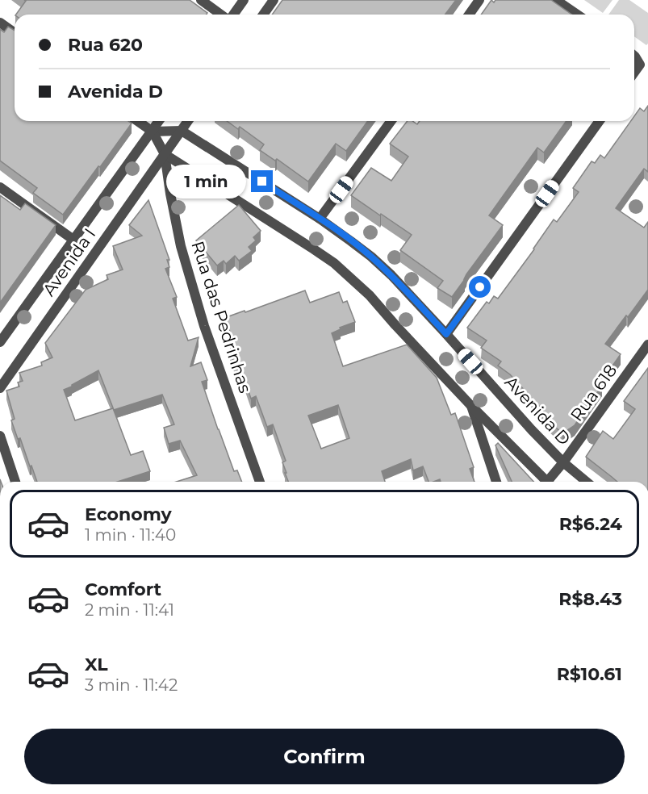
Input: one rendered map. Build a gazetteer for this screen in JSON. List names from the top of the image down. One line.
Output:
{"streets":{"street":["Avenida I","Rua das Pedrinhas","Rua 618","Avenida D"]},"crossings":[["Avenida I","Rua das Pedrinhas"],["Avenida I","Avenida D"],["Rua 618","Avenida D"]],"page":{"banner":["Rua 620","Avenida D"],"bubble":"1 min","list":[{"name":"Economy","note":"1 min · 11:40","value":"R$6.24"},{"name":"Comfort","note":"2 min · 11:41","value":"R$8.43"},{"name":"XL","note":"3 min · 11:42","value":"R$10.61"}],"buttons":"Confirm"}}
